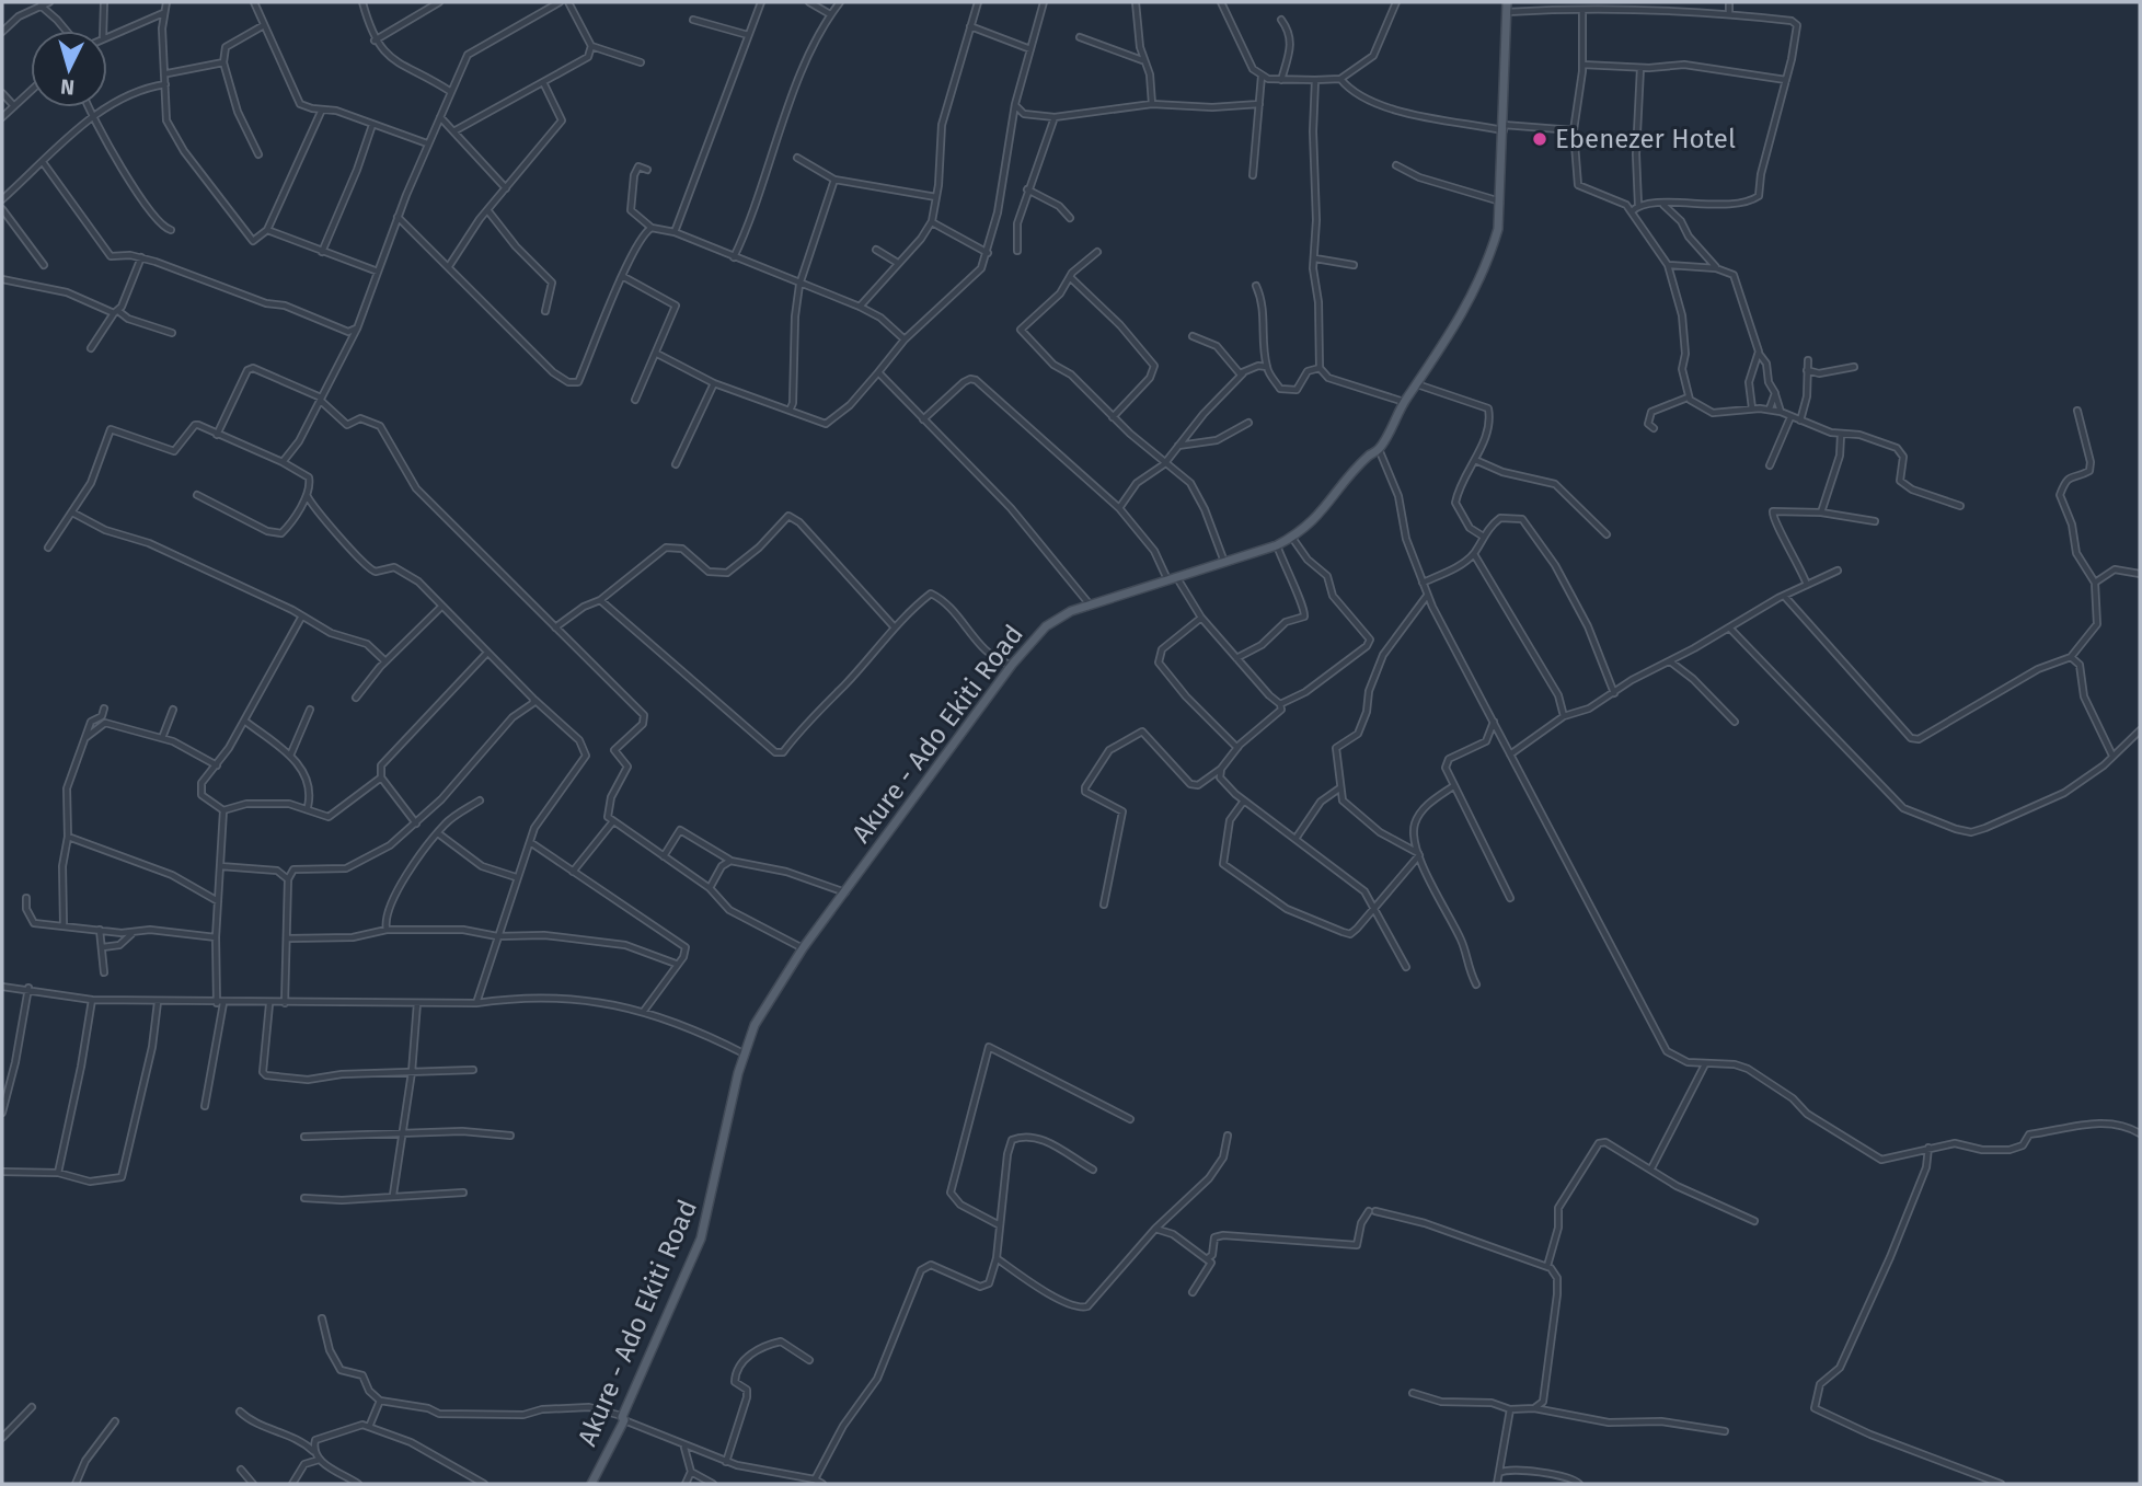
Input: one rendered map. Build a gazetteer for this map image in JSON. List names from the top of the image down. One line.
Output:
{"streets":{"main road":["Akure - Ado Ekiti Road"]},"places":["Ebenezer Hotel"],"north":"bottom"}
